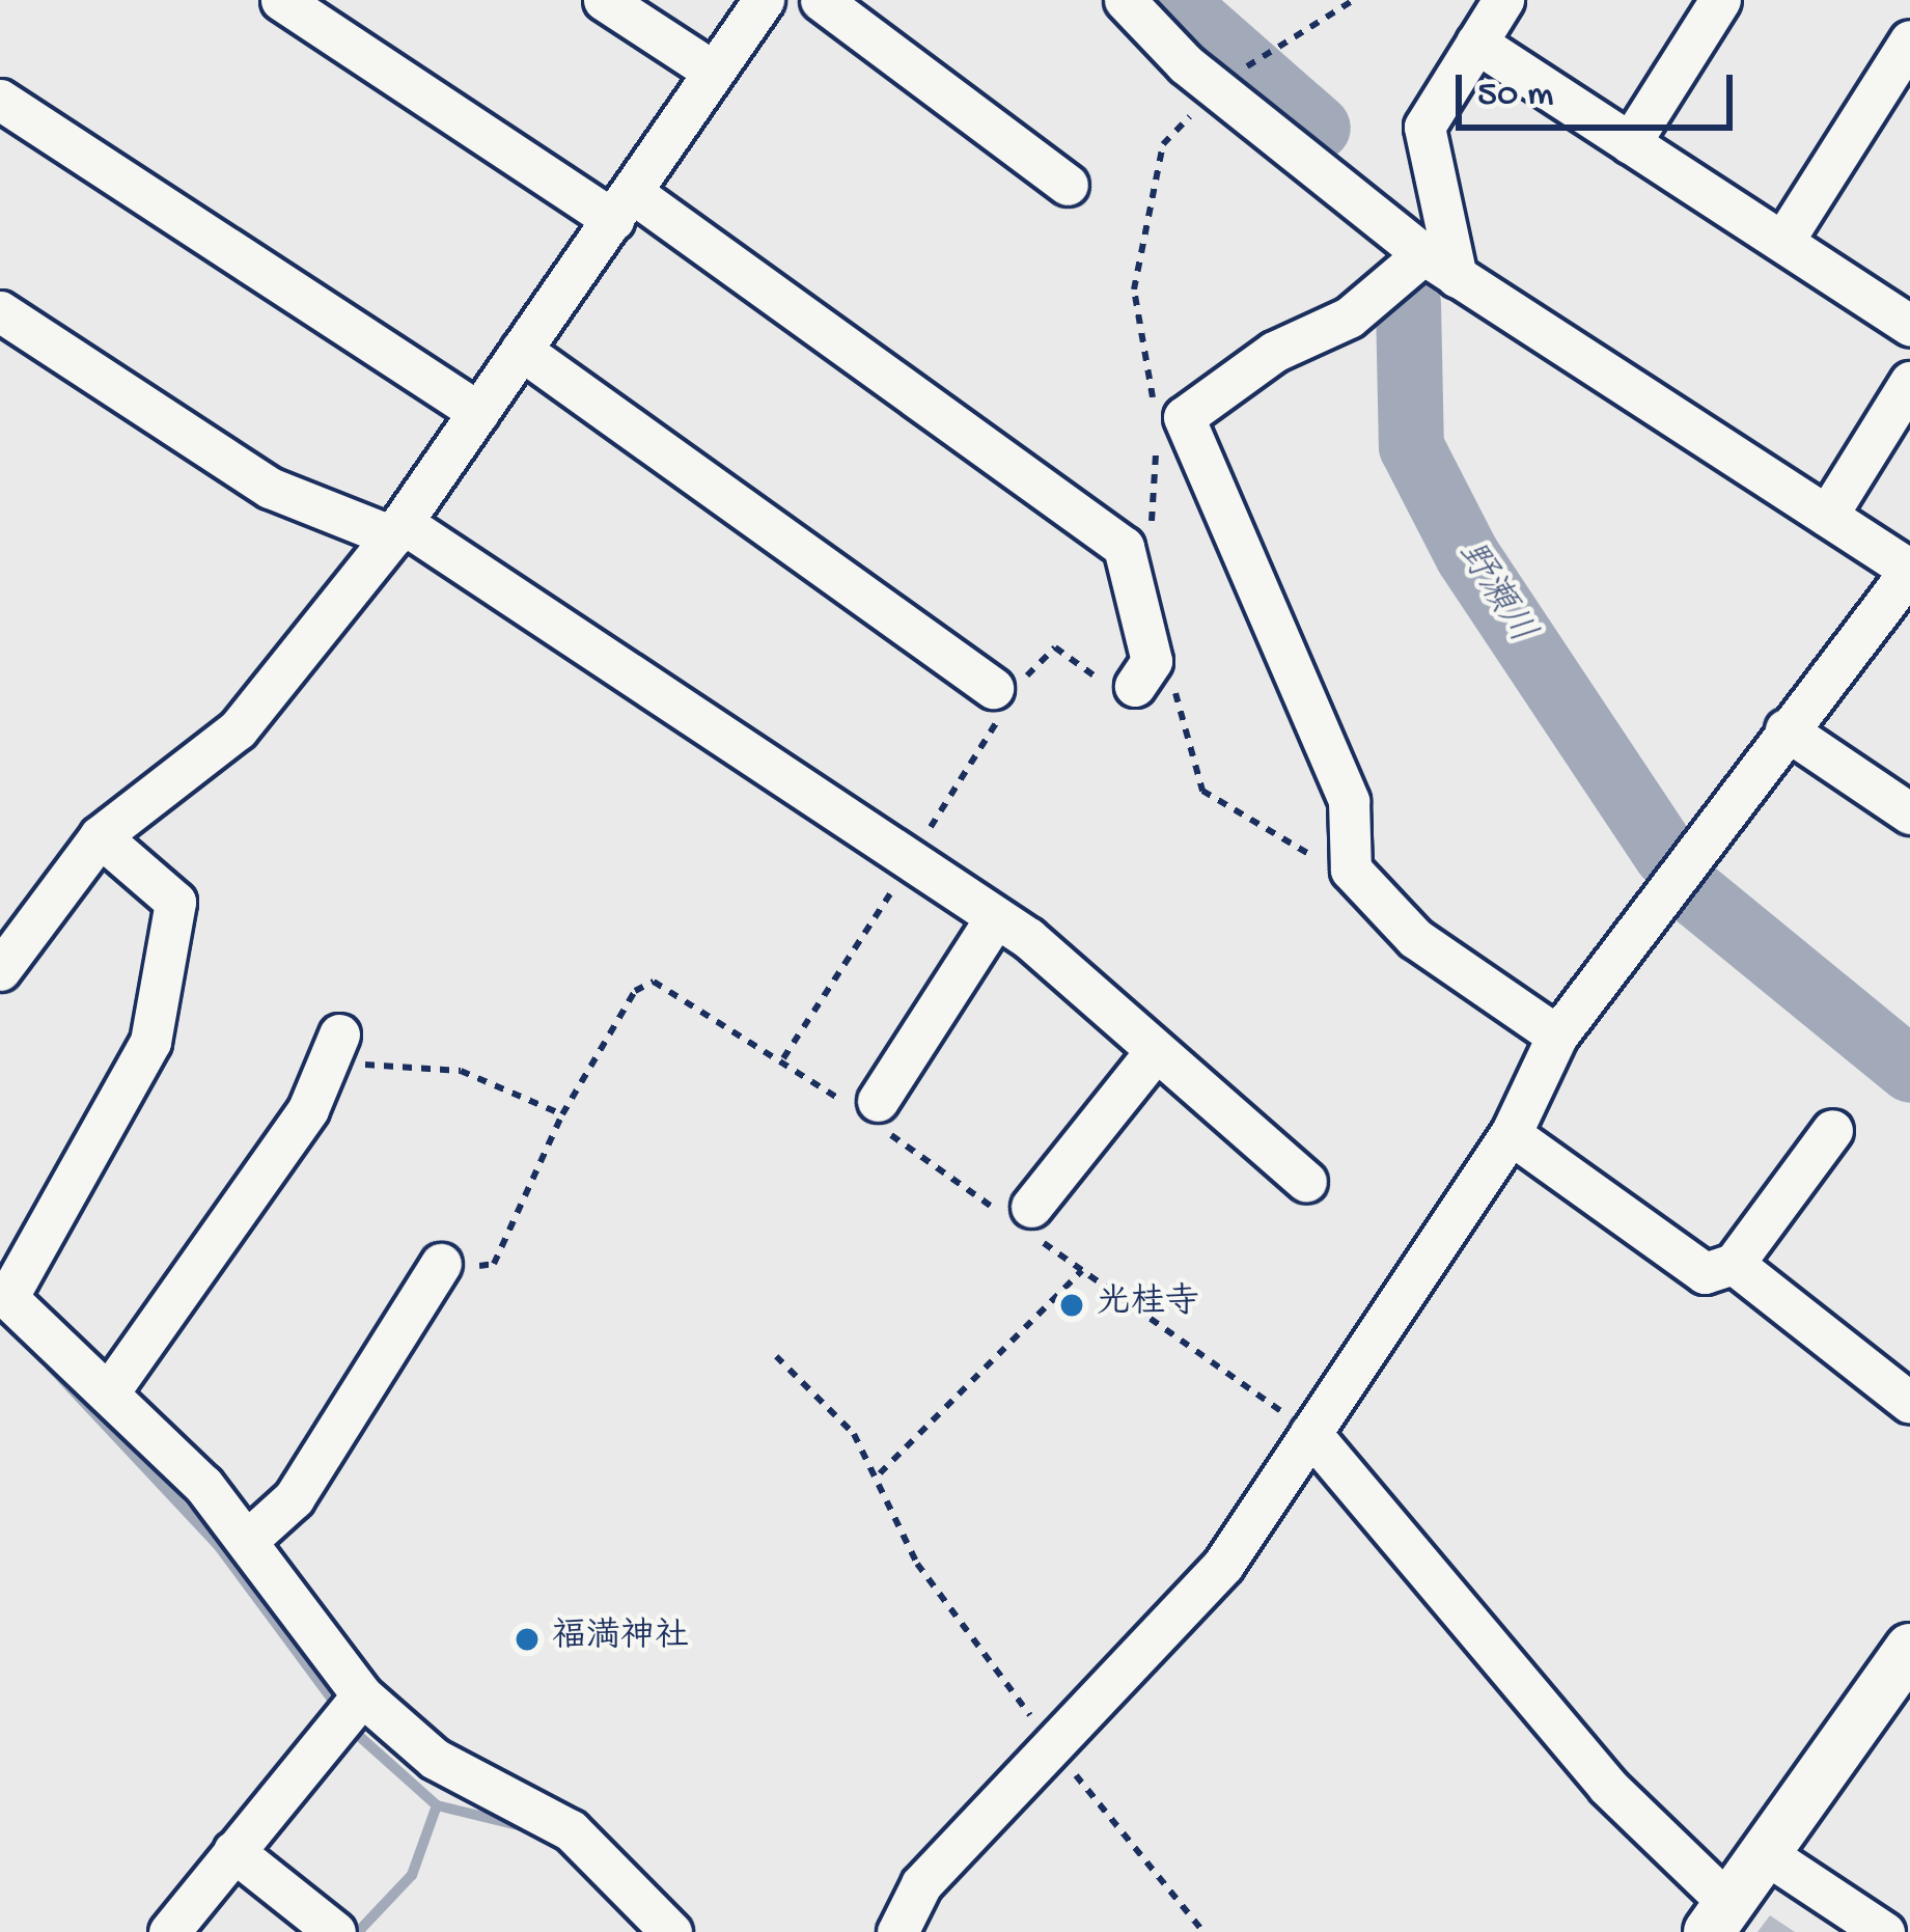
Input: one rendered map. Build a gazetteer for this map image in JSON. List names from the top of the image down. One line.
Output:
{"water":["野瀬川"],"places":["光桂寺","福満神社"],"scale_bar":"50 m"}
